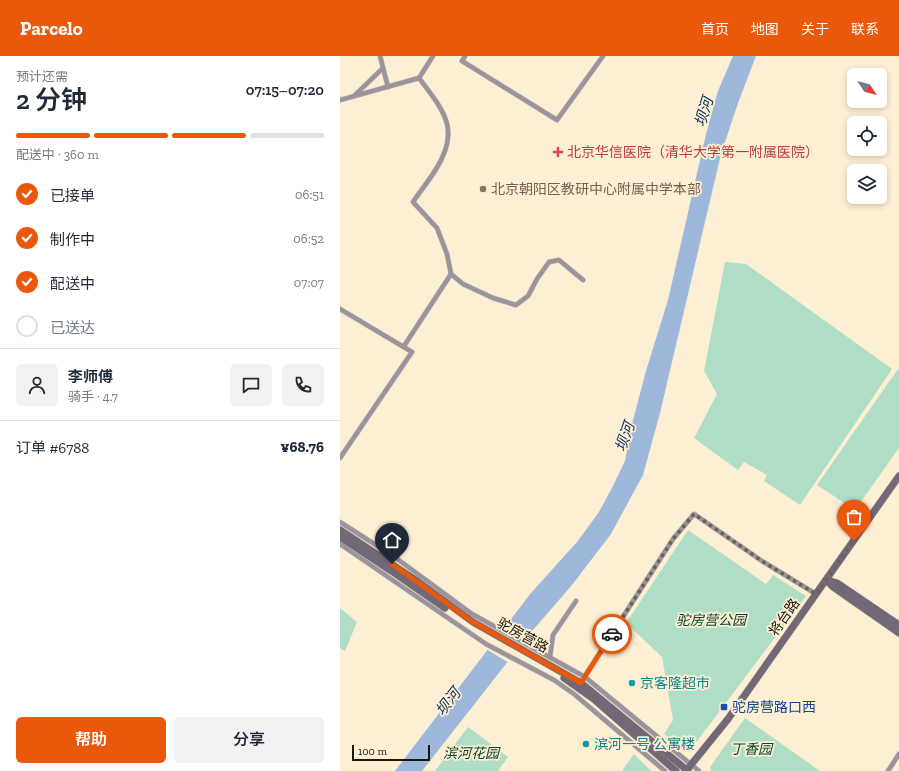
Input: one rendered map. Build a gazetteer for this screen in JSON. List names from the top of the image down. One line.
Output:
{"streets":{"street":["将台路","驼房营路"]},"crossings":[["将台路","驼房营路"]],"water":["坝河"],"parks":["驼房营公园","丁香园","滨河花园"],"places":{"health":["北京华信医院（清华大学第一附属医院）"],"other":["北京朝阳区教研中心附属中学本部","京客隆超市","滨河一号 公寓楼"],"transit":["驼房营路口西"]},"scale_bar":"100 m","north":"bottom right","page":{"header":"Parcelo","nav":["首页","地图","关于","联系"],"heading":["2 分钟","预计还需","07:15–07:20"],"panel":["李师傅","骑手 · 4.7","订单 #6788","¥68.76"],"bar":"配送中 · 360 m","list":[["已接单","06:51"],["制作中","06:52"],["配送中","07:07"],"已送达"],"buttons":["帮助","分享"],"scale":"100 m"}}
